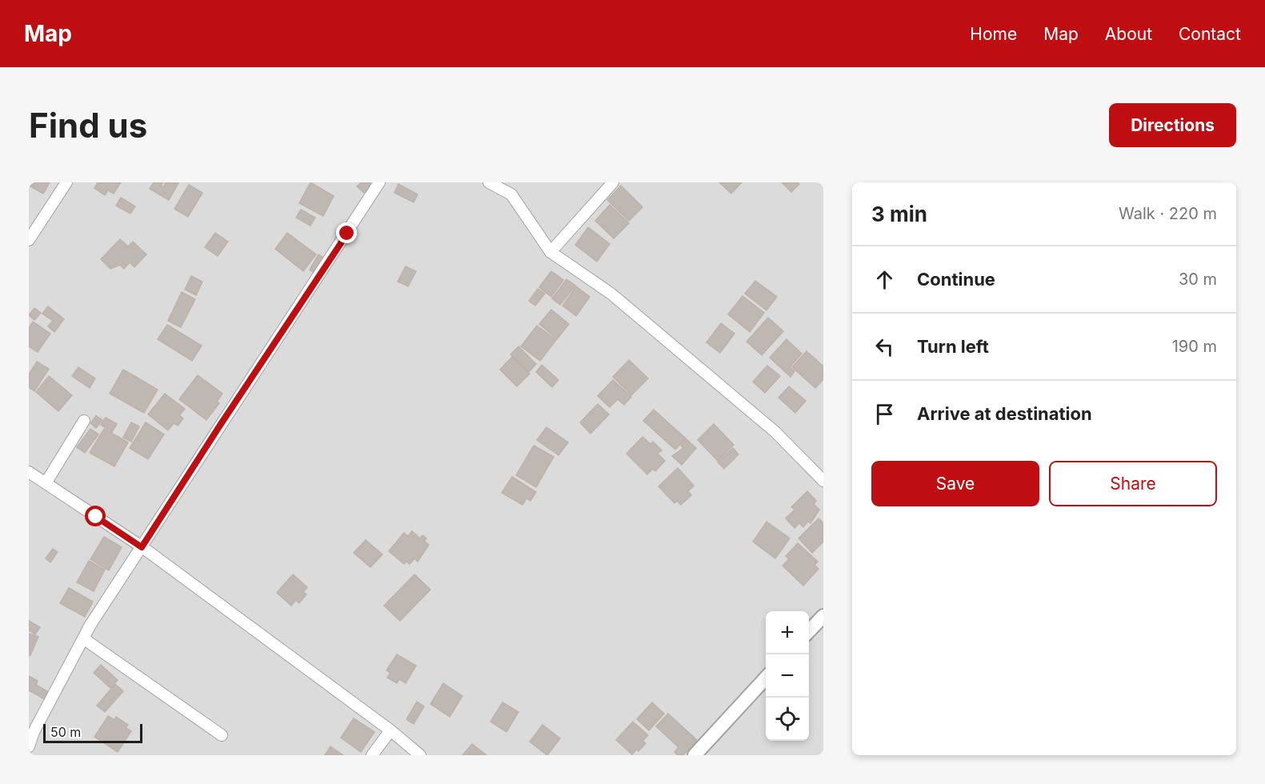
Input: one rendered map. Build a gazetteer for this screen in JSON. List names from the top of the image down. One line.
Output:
{"scale_bar":"50 m","page":{"header":"Map","nav":["Home","Map","About","Contact"],"buttons":["Directions",["Save","Share"]],"title":"Find us","heading":["3 min","Walk · 220 m"],"list":[["Continue","30 m"],["Turn left","190 m"],"Arrive at destination"],"map_buttons":["+","−"],"scale":"50 m"}}
